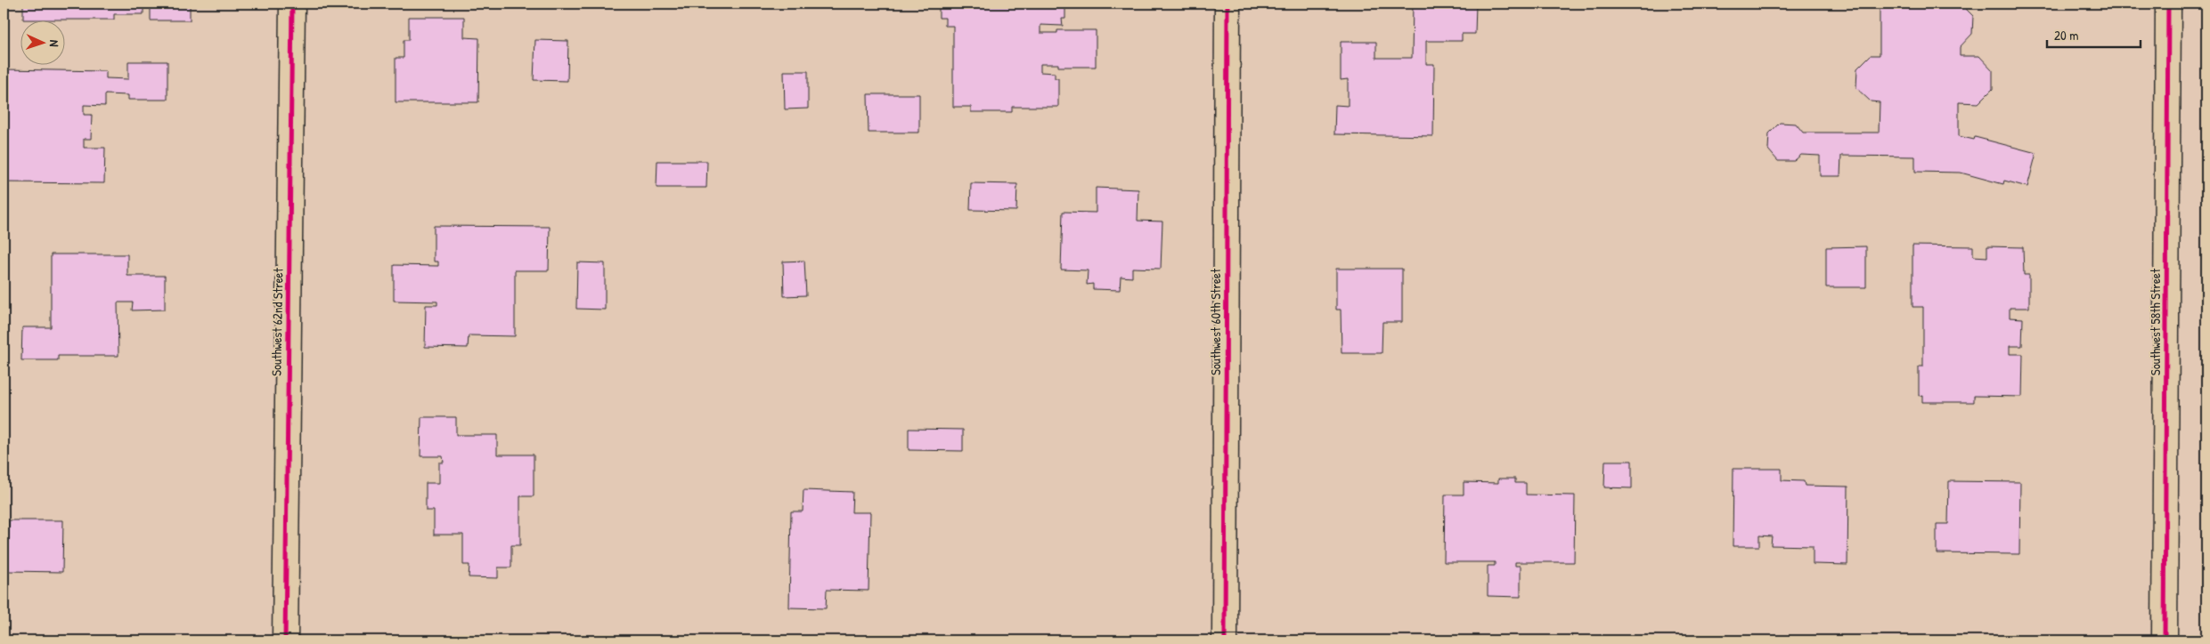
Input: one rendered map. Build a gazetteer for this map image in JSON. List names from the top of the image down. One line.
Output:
{"streets":{"street":["Southwest 62nd Street","Southwest 60th Street","Southwest 58th Street"]},"scale_bar":"20 m","north":"right"}
